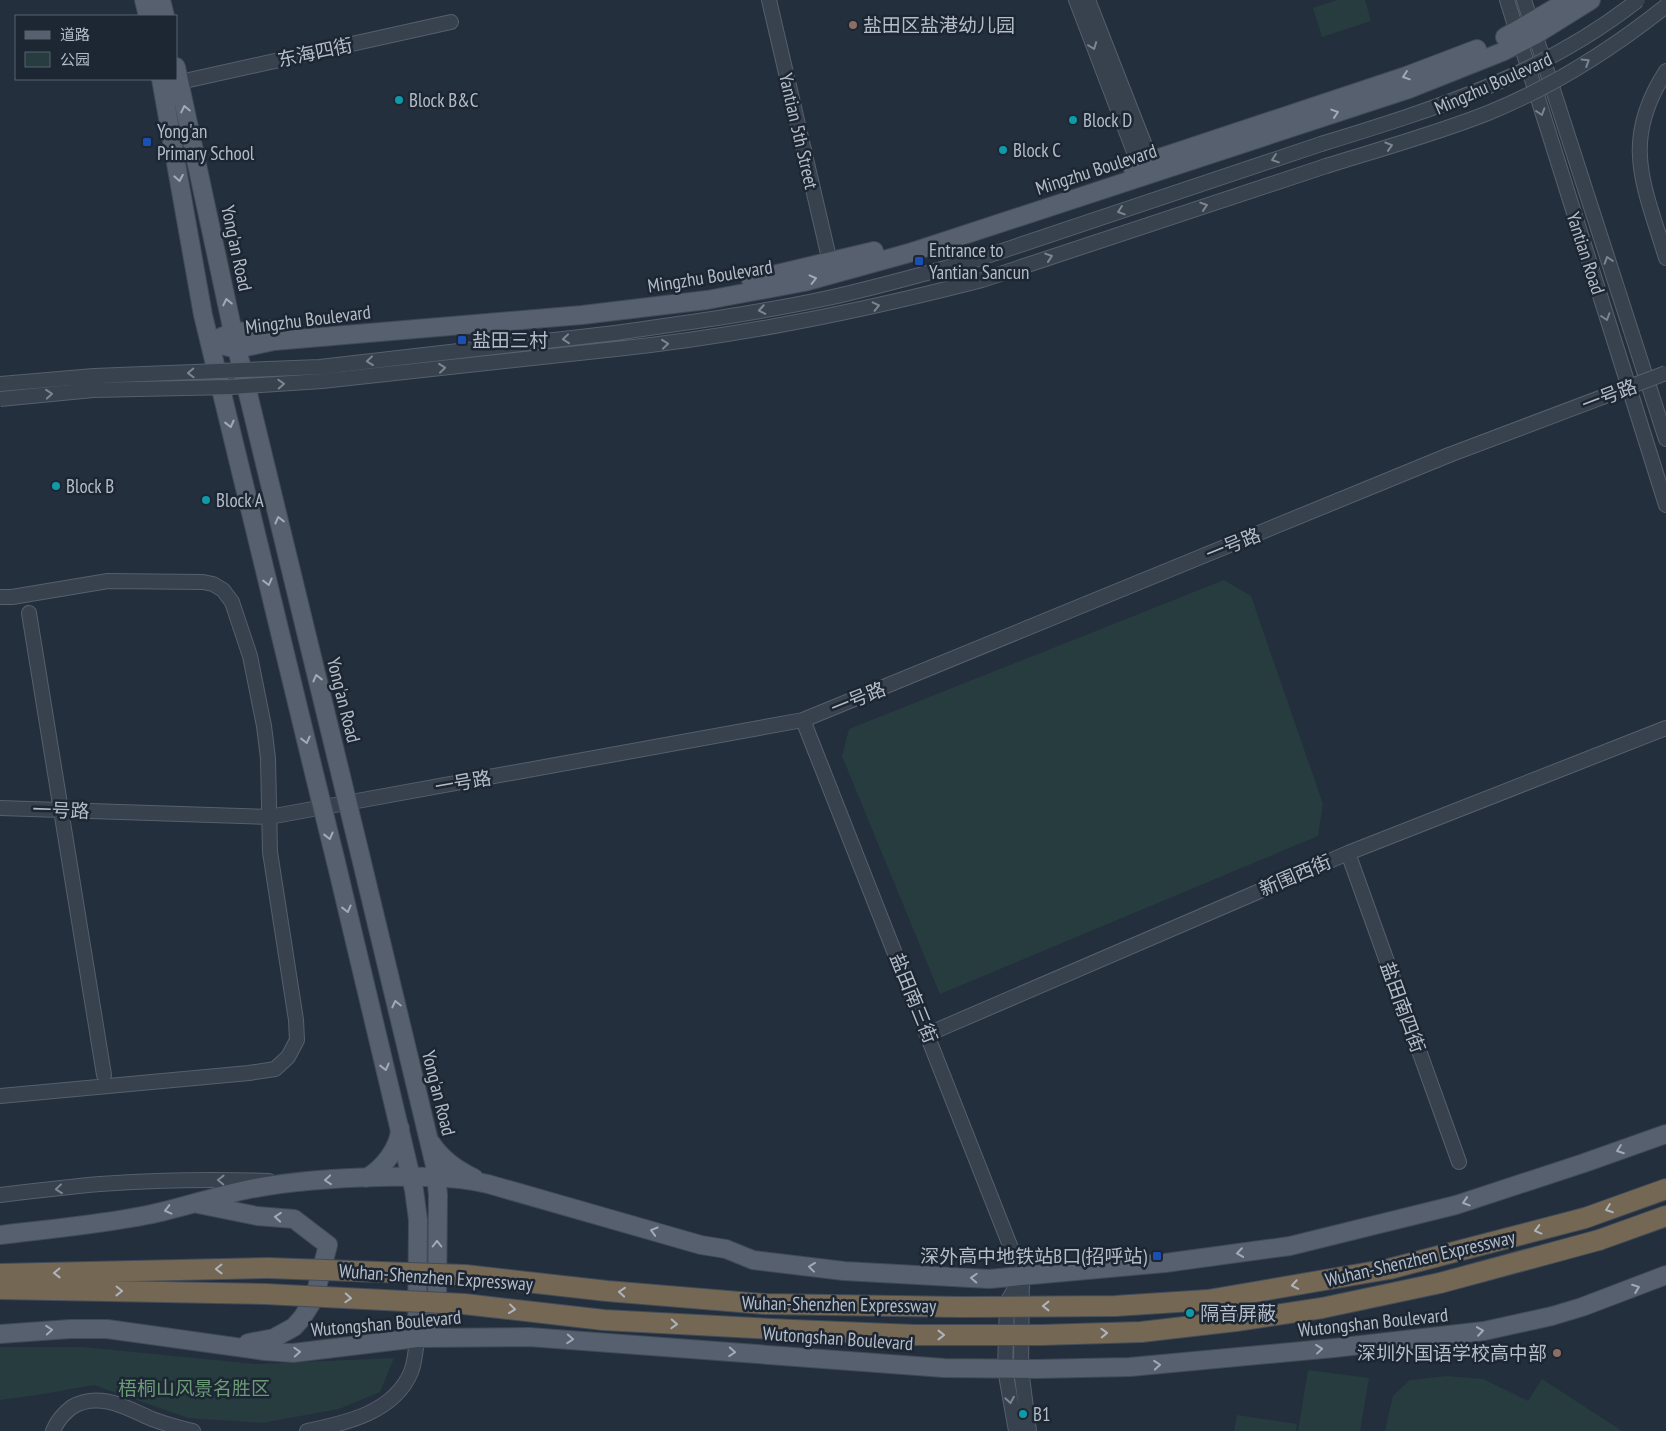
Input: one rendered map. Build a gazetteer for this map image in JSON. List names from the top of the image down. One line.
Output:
{"streets":{"highway":["Wuhan-Shenzhen Expressway"],"main road":["Mingzhu Boulevard","Yong'an Road","Wutongshan Boulevard"],"street":["东海四街","Yantian 5th Street","Yantian Road","一号路","新围西街","盐田南三街","盐田南四街"]},"crossings":[["东海四街","Yong'an Road"],["Mingzhu Boulevard","Yantian 5th Street"],["Mingzhu Boulevard","Yong'an Road"],["Mingzhu Boulevard","Yantian Road"],["Yong'an Road","Wutongshan Boulevard"],["一号路","盐田南三街"],["新围西街","盐田南三街"],["新围西街","盐田南四街"]],"parks":["梧桐山风景名胜区"],"places":{"other":["盐田区盐港幼儿园","Block B&C","Block D","Block C","Block B","Block A","隔音屏蔽","深圳外国语学校高中部","B1"],"transit":["Yong'an Primary School","Entrance to Yantian Sancun","盐田三村","深外高中地铁站B口(招呼站)"]},"legend":["道路","公园"]}
